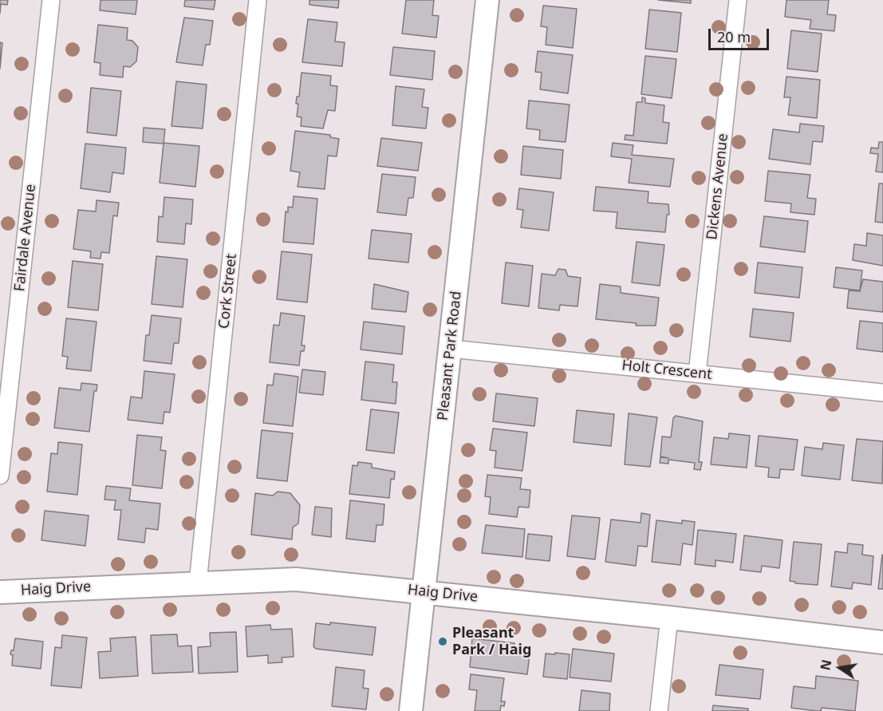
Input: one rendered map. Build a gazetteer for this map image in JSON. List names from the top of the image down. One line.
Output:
{"streets":{"street":["Dickens Avenue","Fairdale Avenue","Cork Street","Pleasant Park Road","Holt Crescent","Haig Drive"]},"crossings":[["Dickens Avenue","Holt Crescent"],["Cork Street","Haig Drive"],["Pleasant Park Road","Holt Crescent"],["Pleasant Park Road","Haig Drive"]],"places":["Pleasant Park / Haig"],"scale_bar":"20 m","north":"left"}
